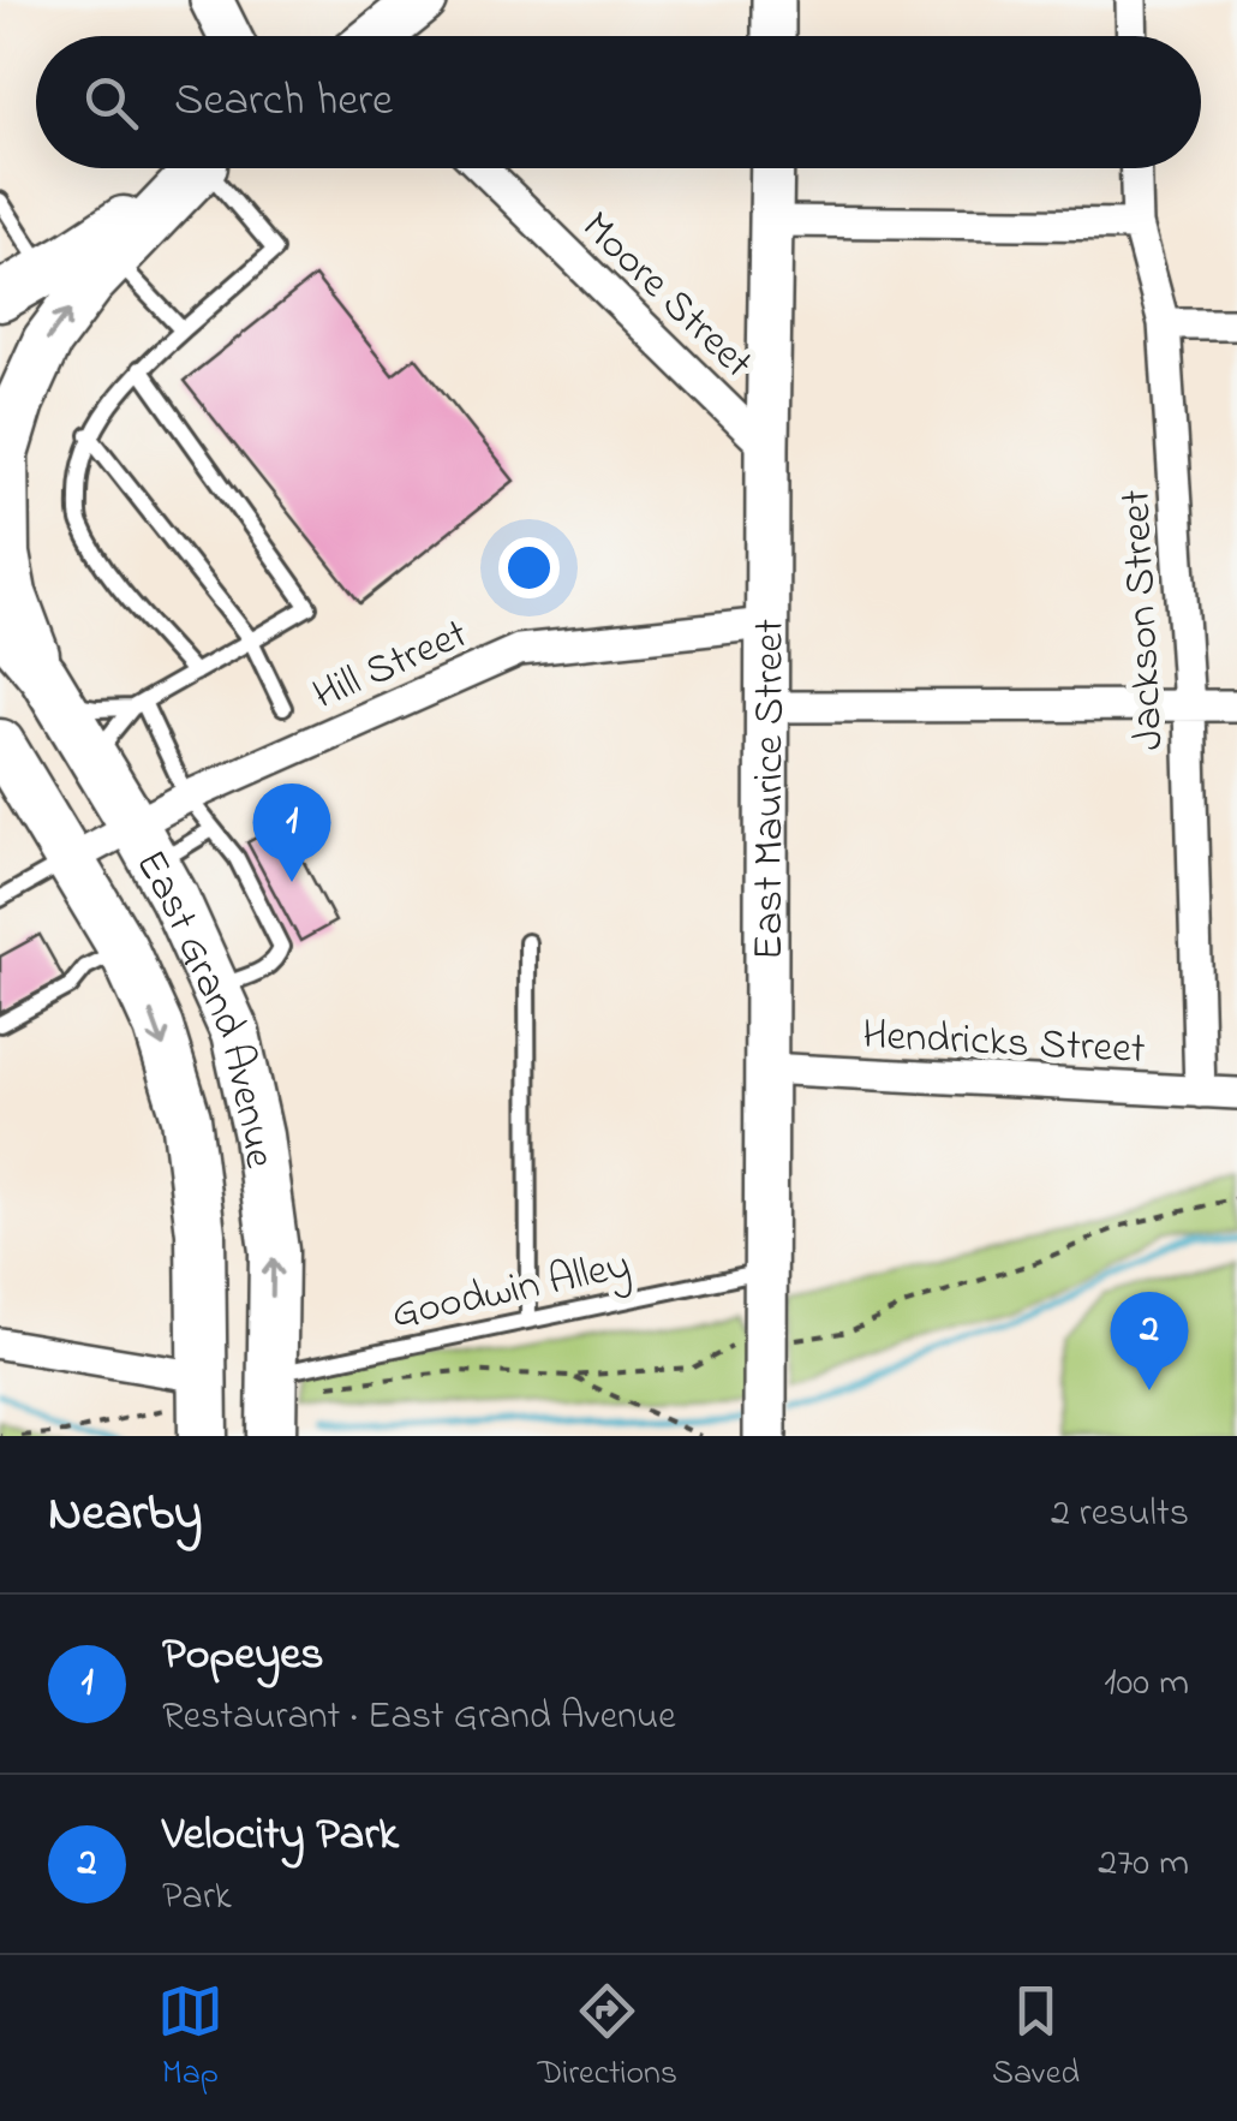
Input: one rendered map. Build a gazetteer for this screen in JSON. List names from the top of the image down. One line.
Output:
{"streets":{"main road":["East Grand Avenue"],"street":["Moore Street","Jackson Street","Hill Street","East Maurice Street","Hendricks Street"],"lane":["Goodwin Alley"]},"crossings":[["Moore Street","East Maurice Street"],["Jackson Street","Hendricks Street"],["Hill Street","East Maurice Street"],["Hill Street","East Grand Avenue"],["East Maurice Street","Hendricks Street"],["East Maurice Street","Goodwin Alley"],["East Grand Avenue","Goodwin Alley"]],"page":{"search":"Search here","pins":["1","2"],"heading":["Nearby","2 results"],"list":[{"mark":"1","name":"Popeyes","note":"Restaurant · East Grand Avenue","value":"100 m"},{"mark":"2","name":"Velocity Park","note":"Park","value":"270 m"}],"nav":["Map","Directions","Saved"]}}
